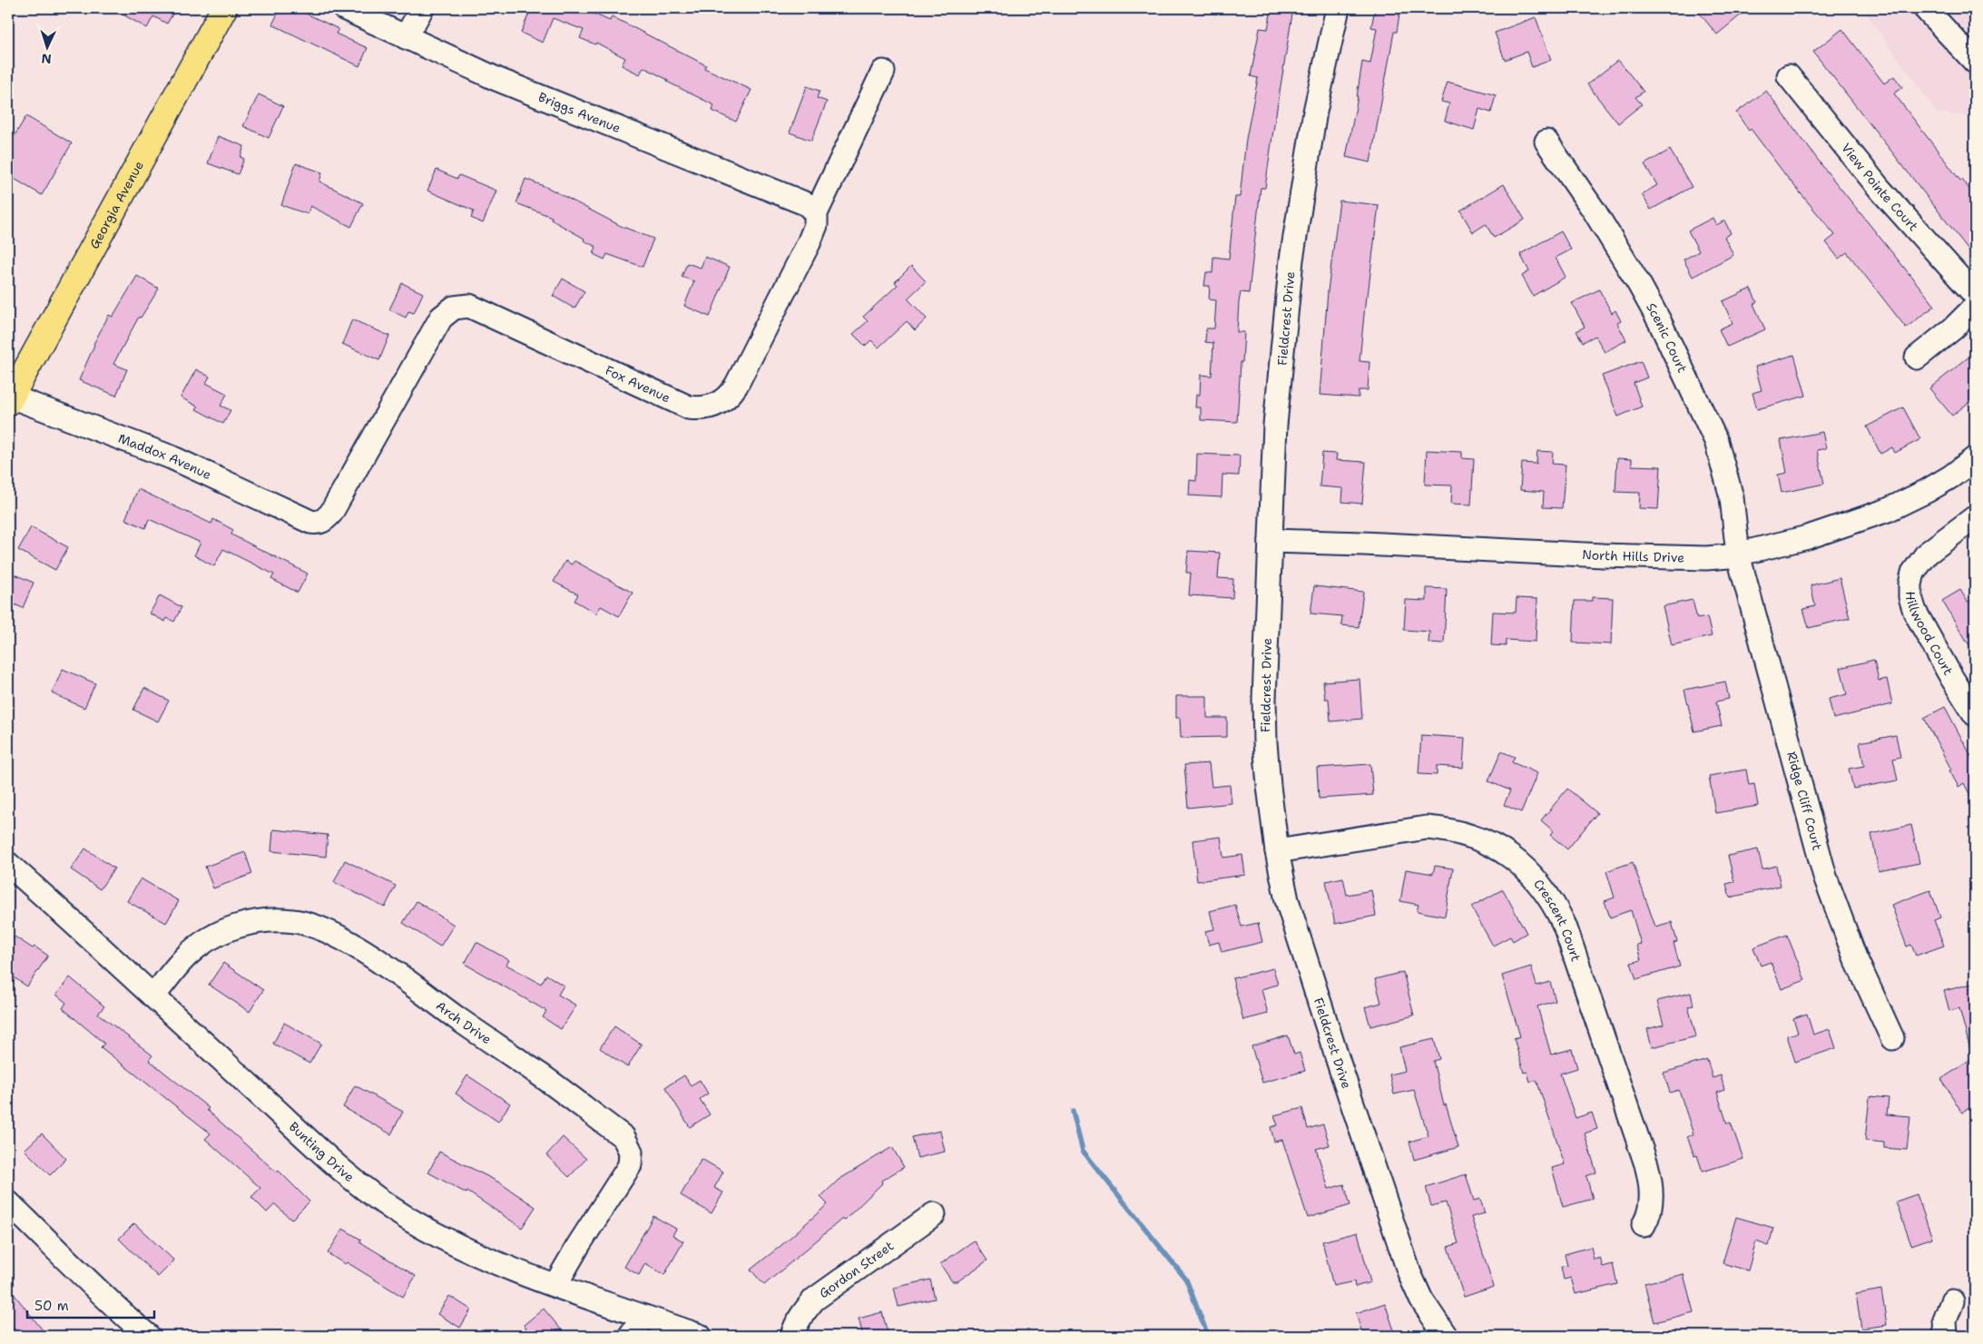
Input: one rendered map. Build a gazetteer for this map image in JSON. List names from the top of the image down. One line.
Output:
{"streets":{"main road":["Georgia Avenue"],"street":["Briggs Avenue","View Pointe Court","Fieldcrest Drive","Scenic Court","Fox Avenue","Maddox Avenue","North Hills Drive","Hillwood Court","Ridge Cliff Court","Crescent Court","Arch Drive","Bunting Drive","Gordon Street"]},"crossings":[["Briggs Avenue","Fox Avenue"],["Georgia Avenue","Maddox Avenue"],["Fieldcrest Drive","North Hills Drive"],["Fieldcrest Drive","Crescent Court"],["Scenic Court","North Hills Drive"],["Scenic Court","Ridge Cliff Court"],["Fox Avenue","Maddox Avenue"],["North Hills Drive","Ridge Cliff Court"],["Arch Drive","Bunting Drive"]],"scale_bar":"50 m","north":"bottom"}
